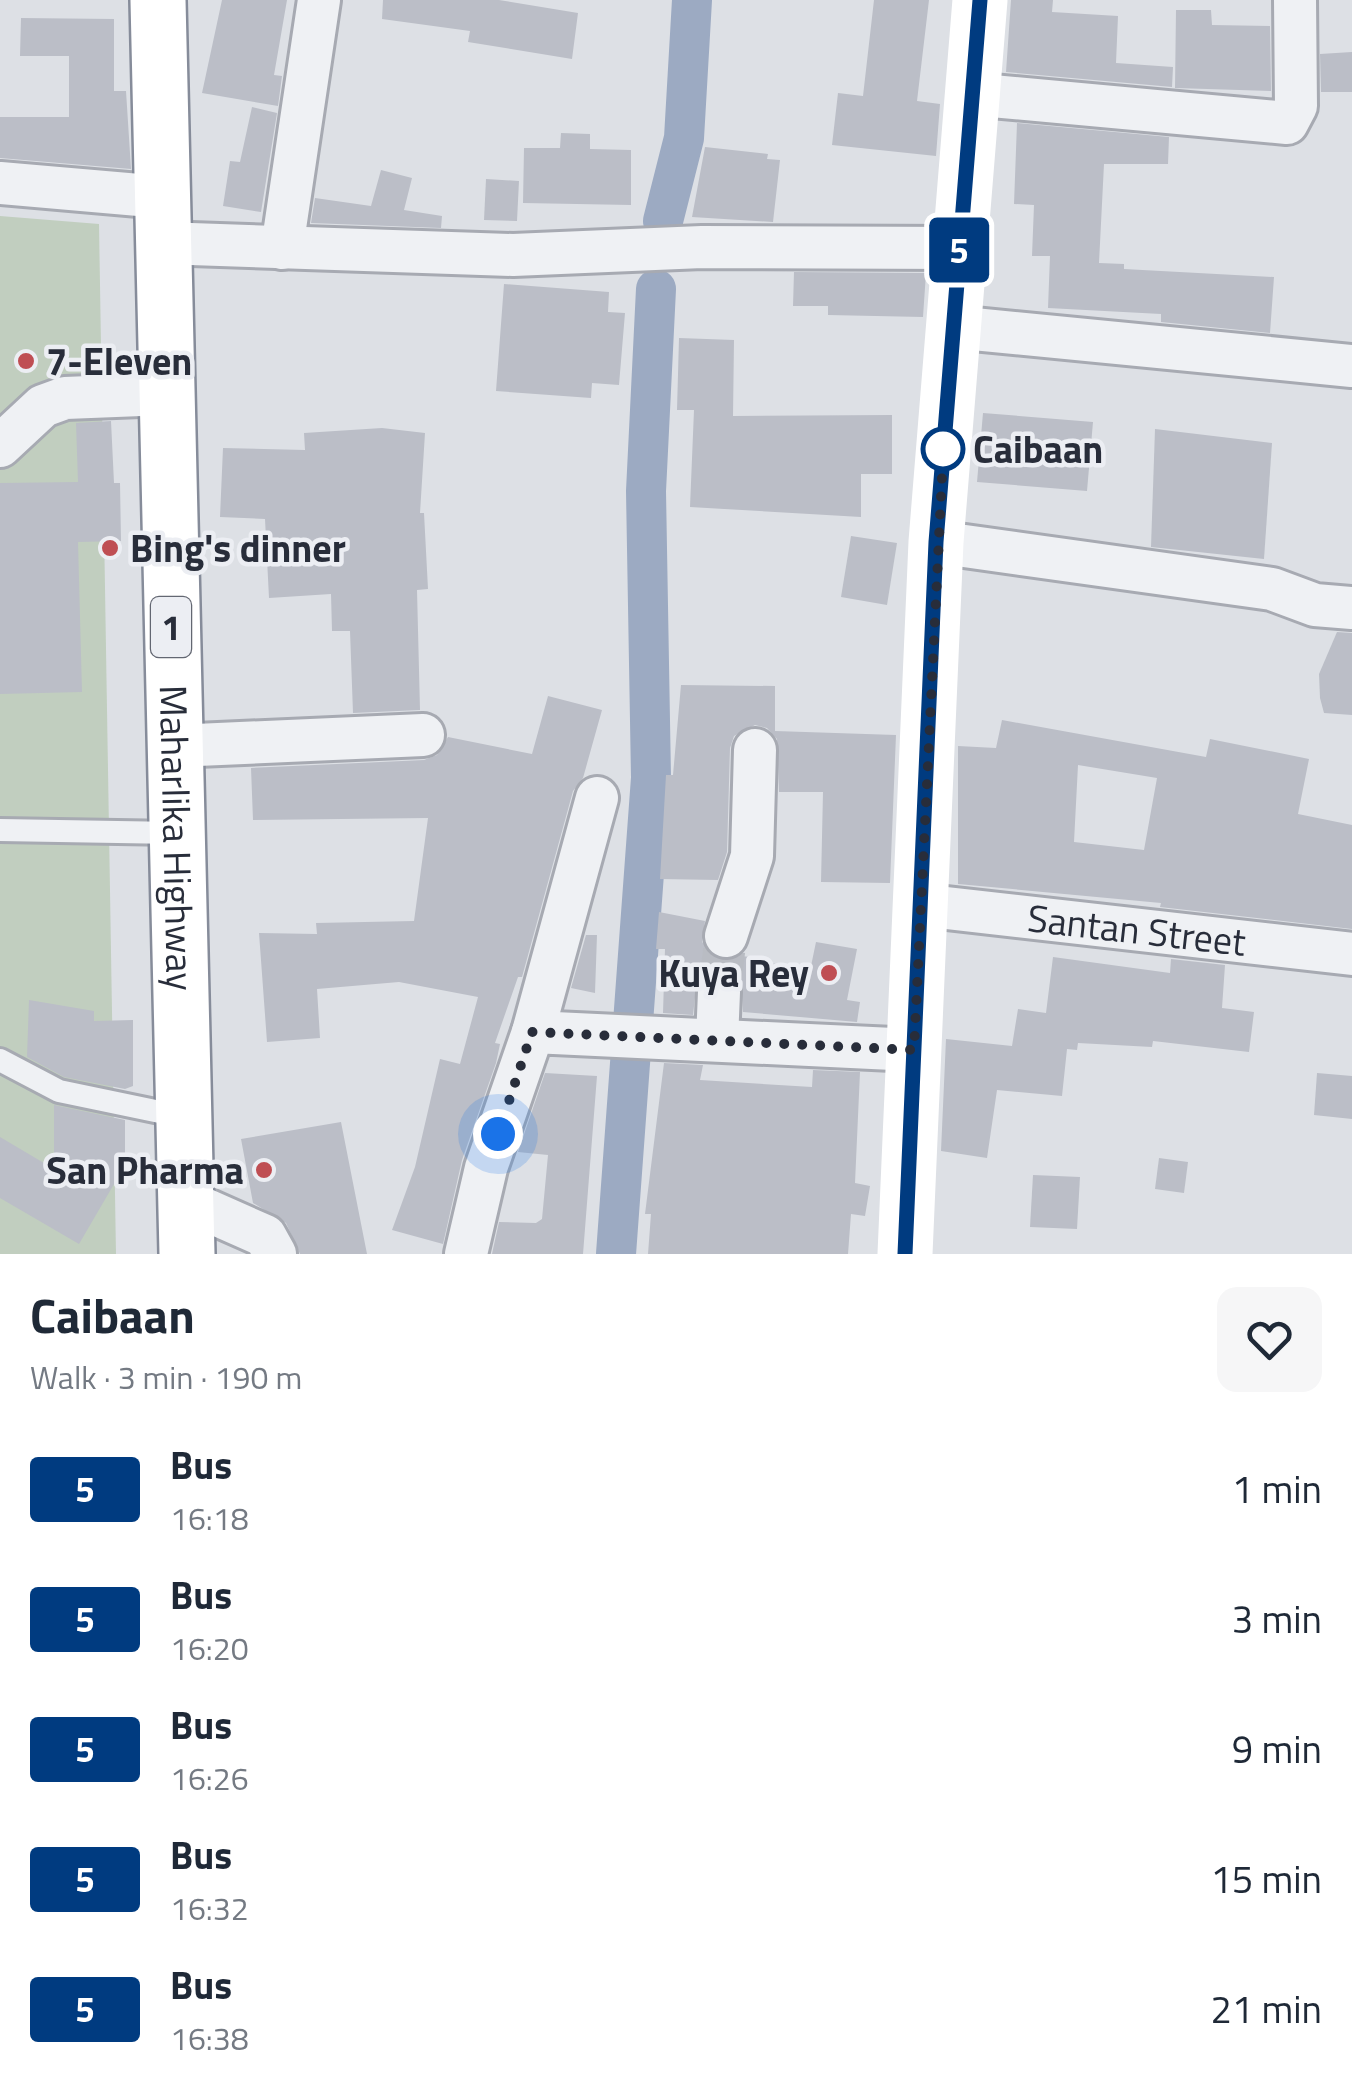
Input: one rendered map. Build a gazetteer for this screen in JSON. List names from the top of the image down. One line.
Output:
{"streets":{"main road":["1","Maharlika Highway"],"street":["Santan Street"]},"places":["7-Eleven","Caibaan","Bing's dinner","Kuya Rey","San Pharma"],"lines":["bus line 5"],"page":{"on_map":"5","heading":["Caibaan","Walk · 3 min · 190 m"],"list":[{"mark":"5","name":"Bus","note":"16:18","value":"1 min"},{"mark":"5","name":"Bus","note":"16:20","value":"3 min"},{"mark":"5","name":"Bus","note":"16:26","value":"9 min"},{"mark":"5","name":"Bus","note":"16:32","value":"15 min"},{"mark":"5","name":"Bus","note":"16:38","value":"21 min"}]}}
